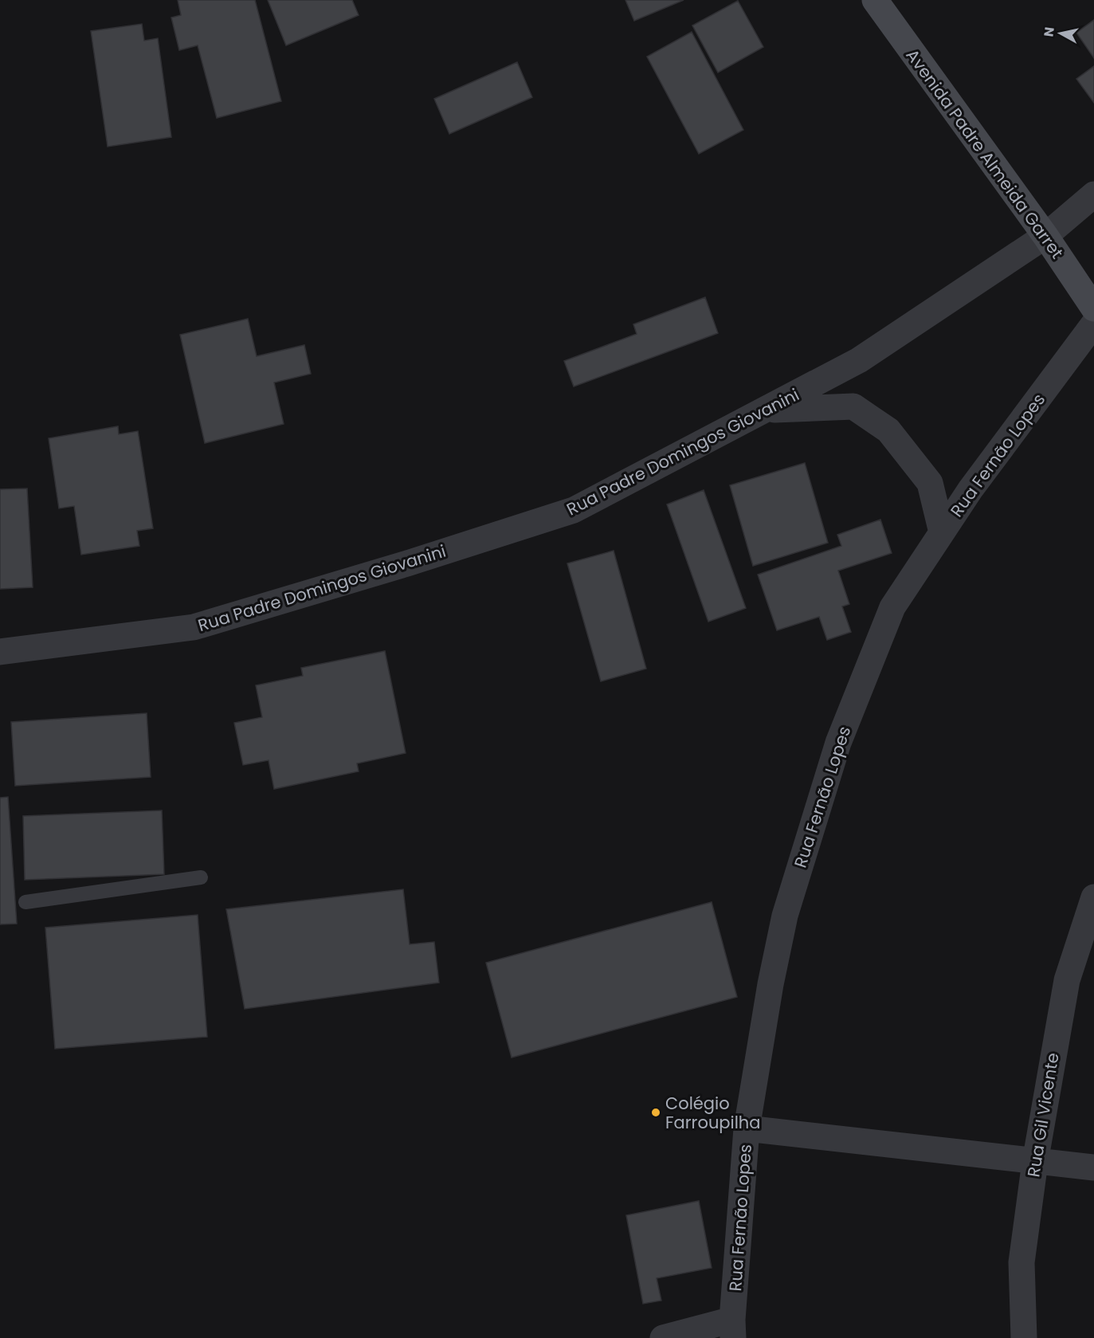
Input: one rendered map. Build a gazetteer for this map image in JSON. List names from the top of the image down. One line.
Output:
{"streets":{"main road":["Avenida Padre Almeida Garret"],"street":["Rua Padre Domingos Giovanini","Rua Fernão Lopes","Rua Gil Vicente"]},"crossings":[["Avenida Padre Almeida Garret","Rua Padre Domingos Giovanini"]],"places":["Colégio Farroupilha"],"north":"left"}
